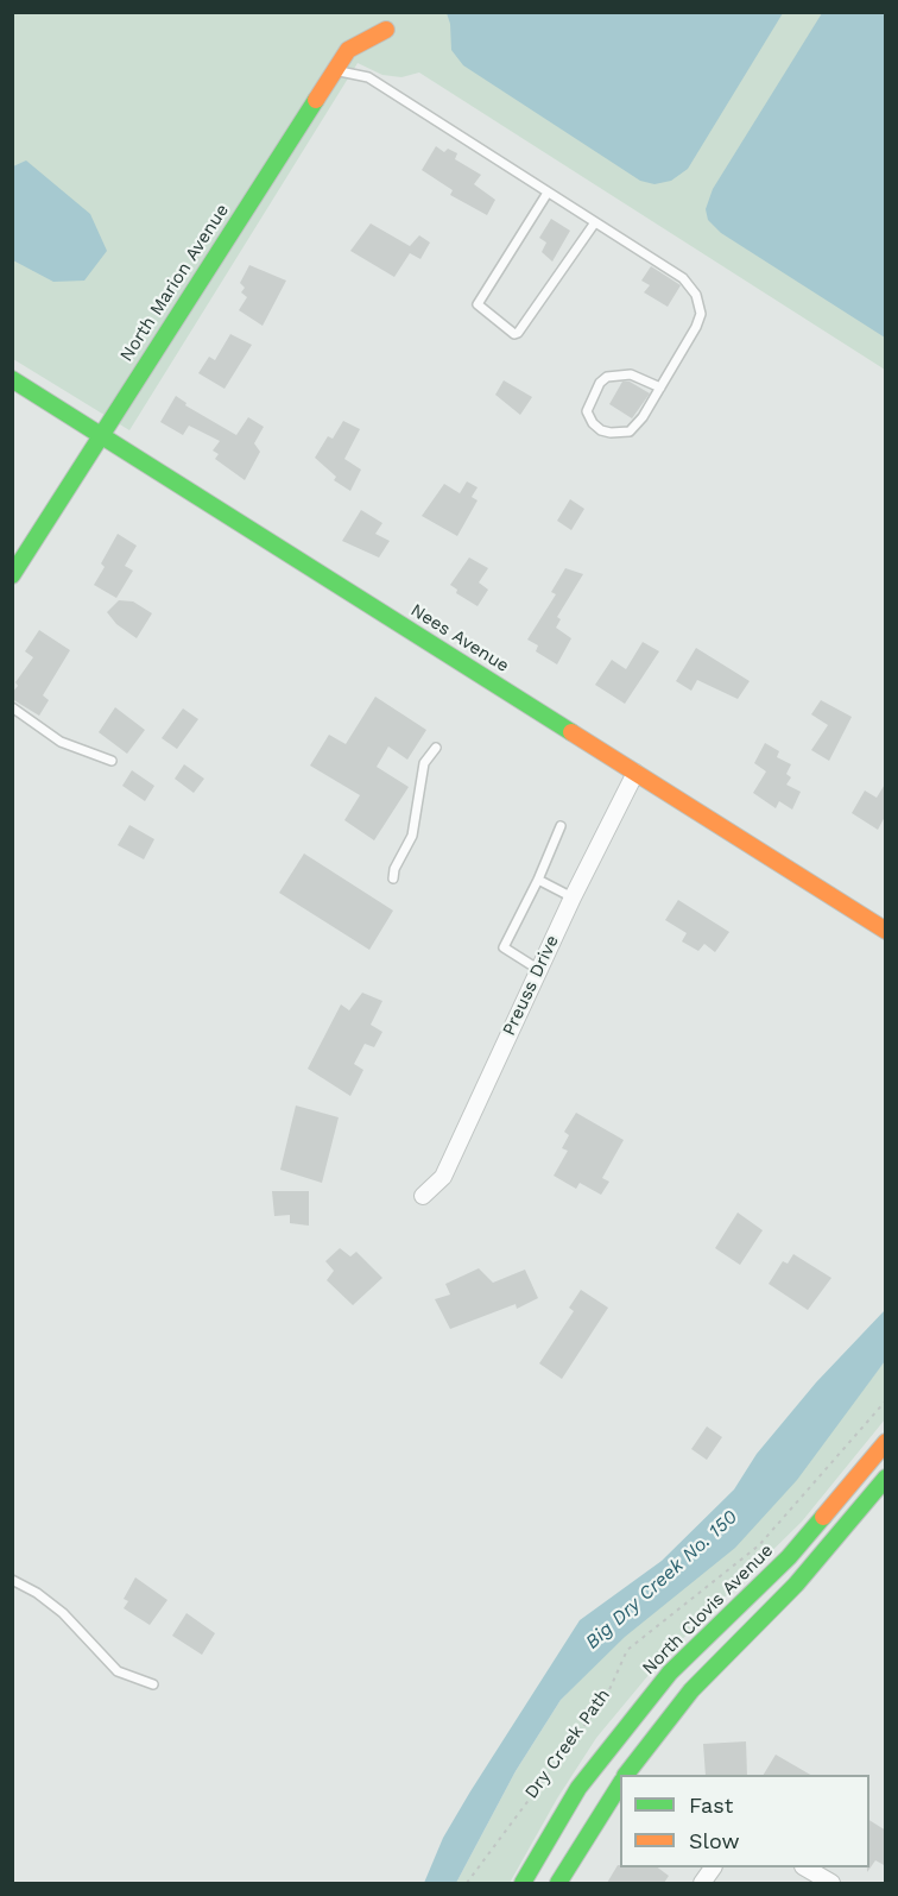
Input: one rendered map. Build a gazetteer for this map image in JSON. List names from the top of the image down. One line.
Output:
{"streets":{"main road":["North Marion Avenue","Nees Avenue","North Clovis Avenue"],"street":["Preuss Drive"],"path":["Dry Creek Path"]},"crossings":[["North Marion Avenue","Nees Avenue"],["Nees Avenue","Preuss Drive"]],"water":["Big Dry Creek No. 150"],"legend":["Fast","Slow"]}
